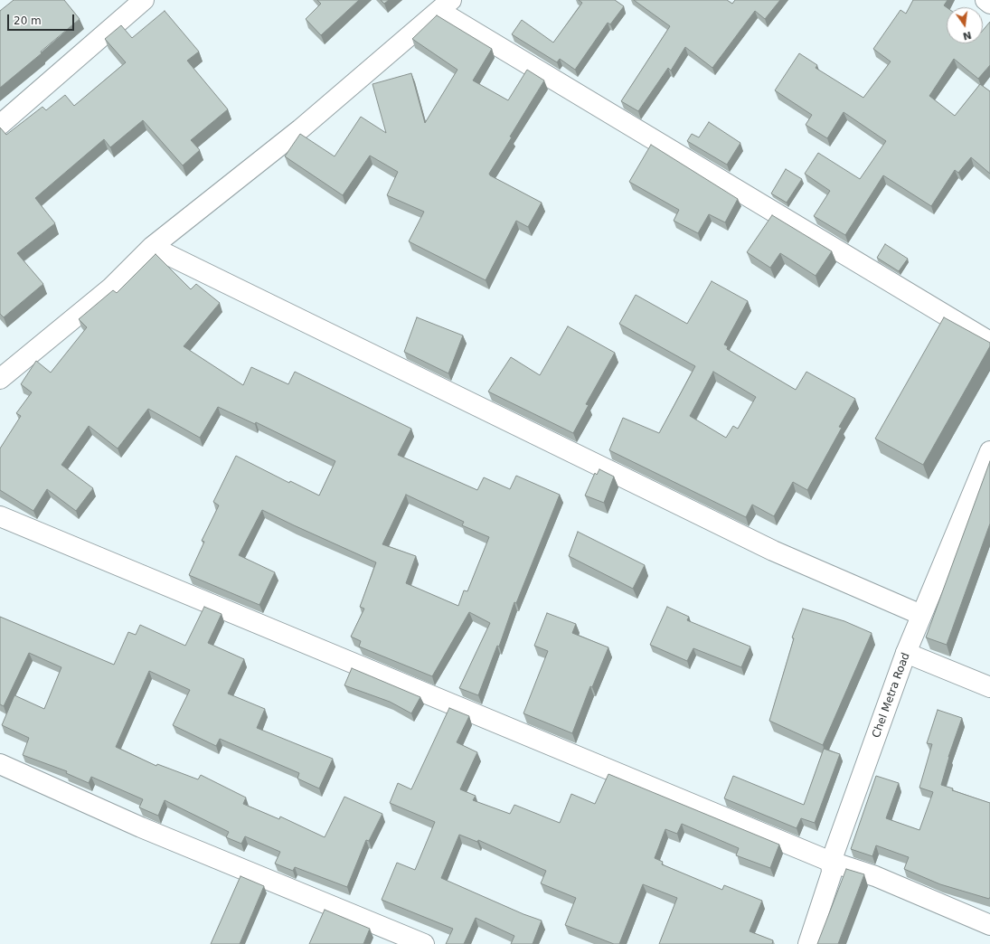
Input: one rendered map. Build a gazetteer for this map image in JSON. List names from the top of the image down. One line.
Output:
{"streets":{"street":["Chel Metra Road"]},"scale_bar":"20 m","north":"bottom"}
